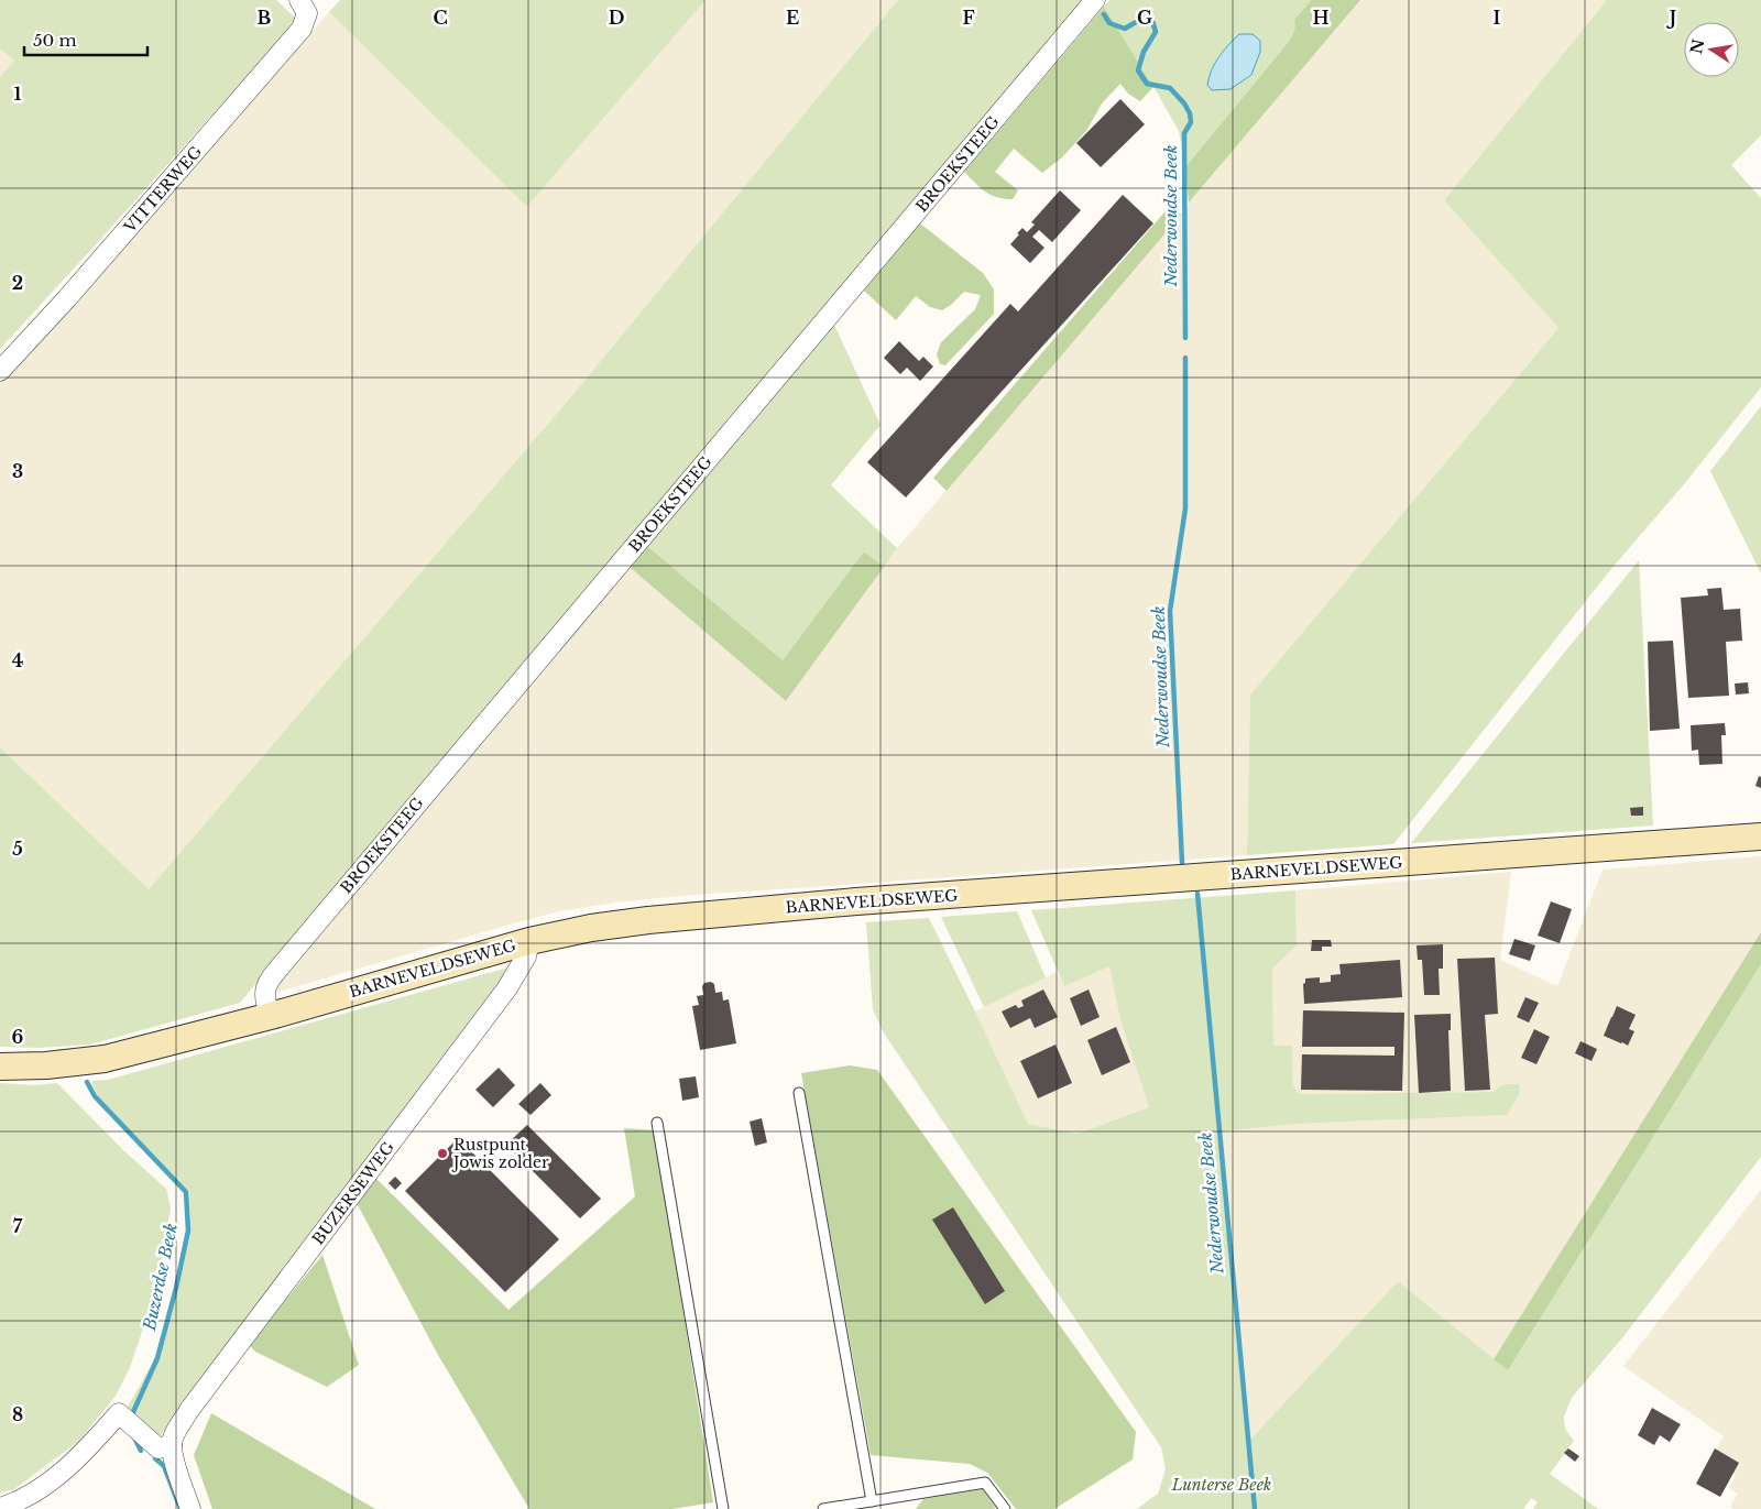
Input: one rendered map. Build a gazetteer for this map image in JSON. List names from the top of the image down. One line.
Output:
{"streets":{"main road":["BARNEVELDSEWEG"],"street":["BROEKSTEEG","VITTERWEG","BUZERSEWEG"]},"crossings":[["BROEKSTEEG","BARNEVELDSEWEG"],["BARNEVELDSEWEG","BUZERSEWEG"]],"water":["Nederwoudse Beek","Buzerdse Beek"],"parks":["Lunterse Beek"],"places":["Rustpunt Jowis zolder"],"scale_bar":"50 m","north":"left","grid":{"columns":["B","C","D","E","F","G","H","I","J"],"rows":["1","2","3","4","5","6","7","8"]}}
